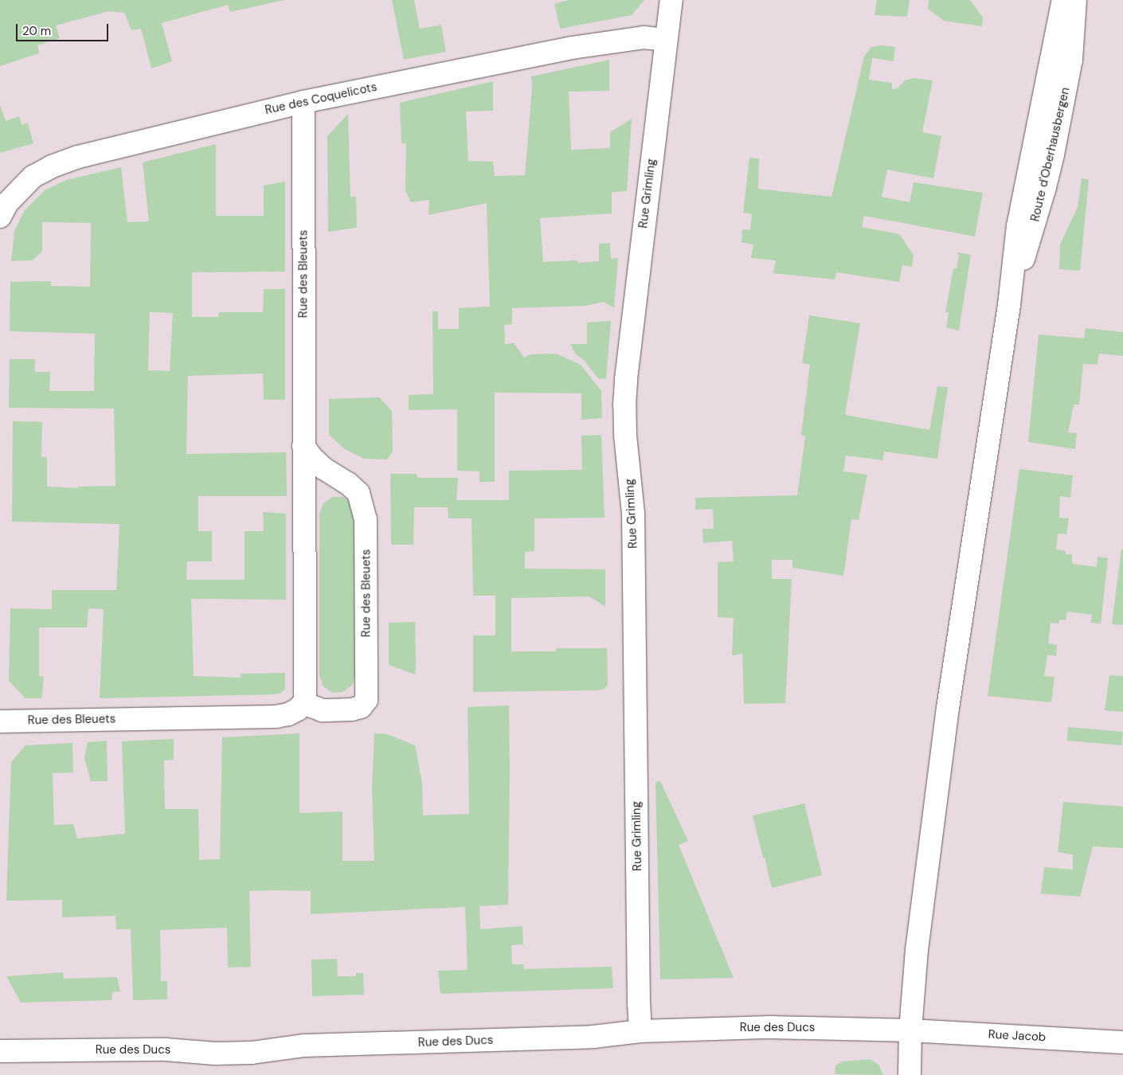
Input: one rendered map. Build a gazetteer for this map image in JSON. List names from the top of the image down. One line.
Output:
{"streets":{"street":["Rue des Coquelicots","Route d'Oberhausbergen","Rue Grimling","Rue des Bleuets","Rue des Ducs","Rue Jacob"]},"crossings":[["Rue des Coquelicots","Rue Grimling"],["Rue des Coquelicots","Rue des Bleuets"],["Rue Grimling","Rue des Ducs"],["Rue des Ducs","Rue Jacob"]],"scale_bar":"20 m"}
